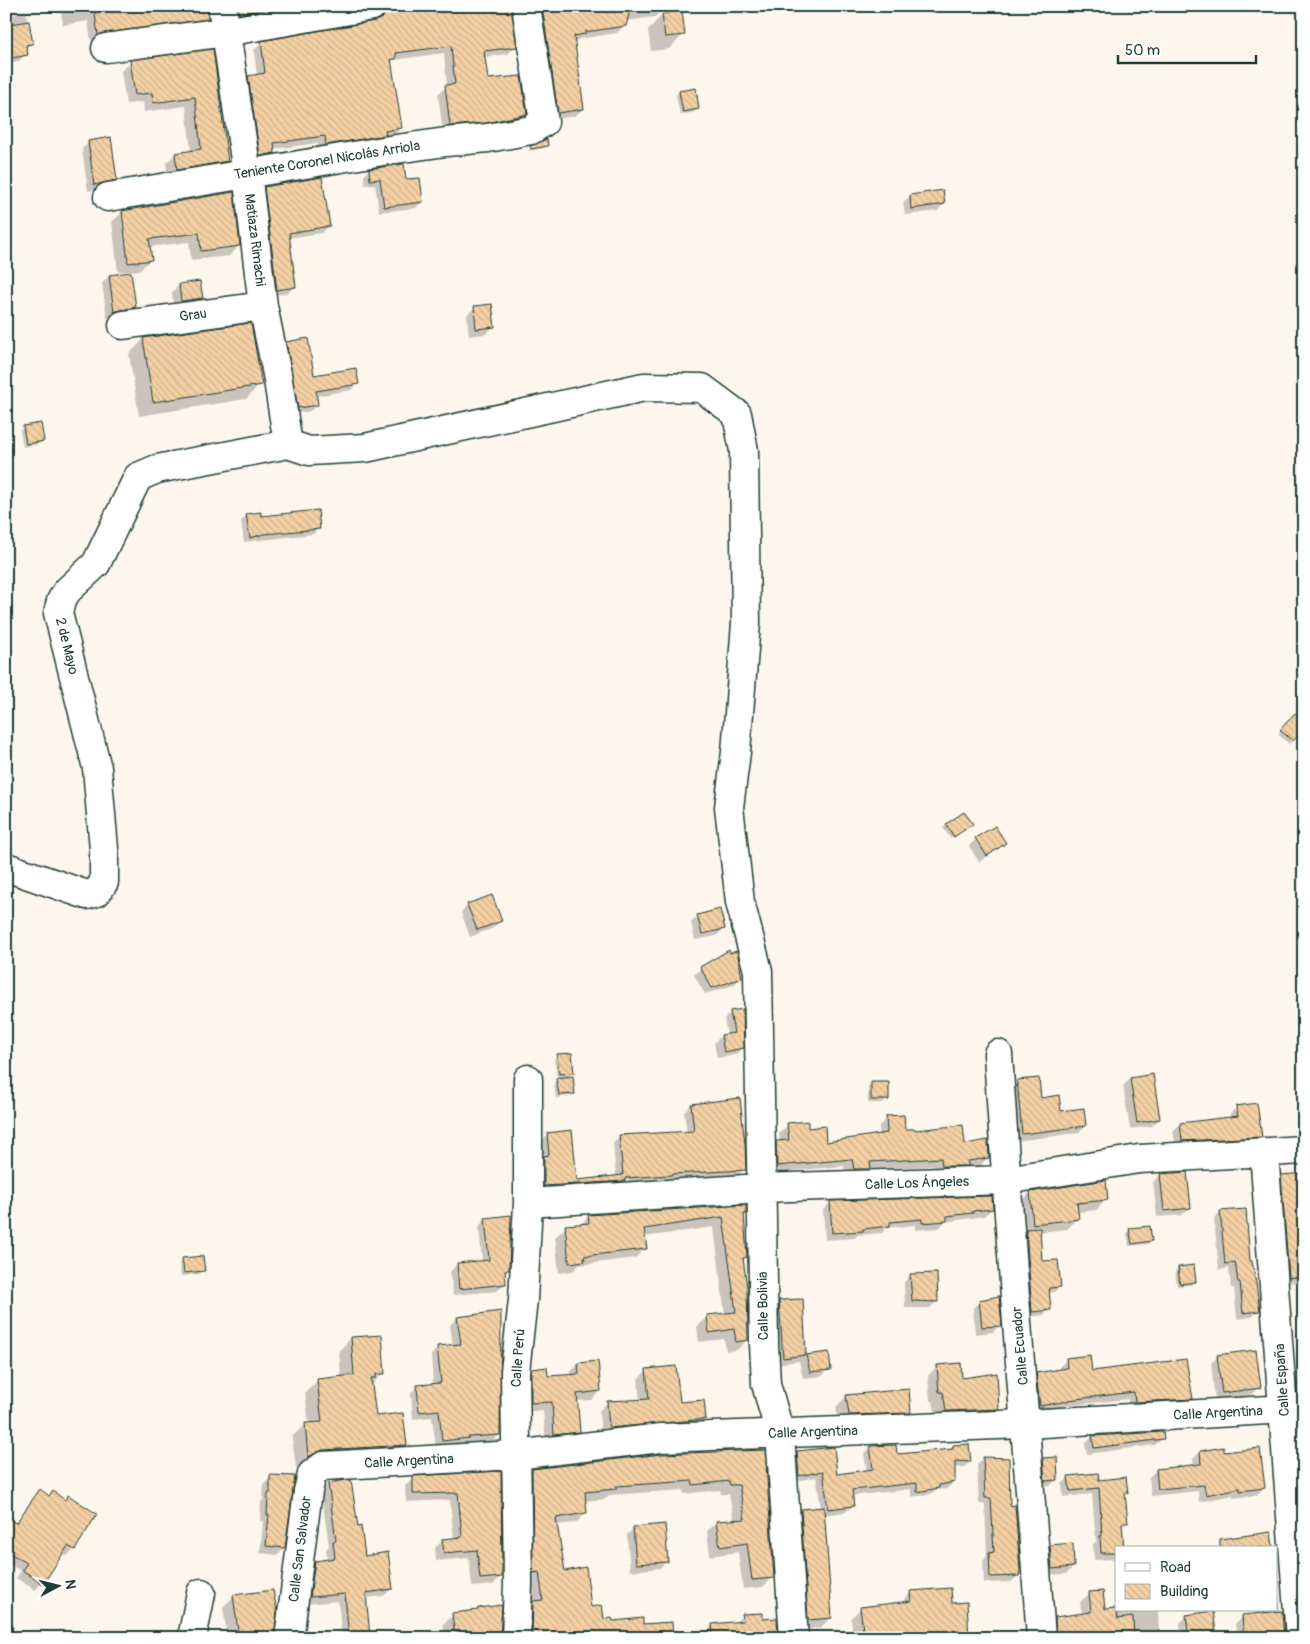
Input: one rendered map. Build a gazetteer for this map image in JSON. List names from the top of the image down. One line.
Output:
{"streets":{"street":["Teniente Coronel Nicolás Arriola","Matiaza Rimachi","Grau","2 de Mayo","Calle Los Ángeles","Calle Bolivia","Calle Ecuador","Calle Perú","Calle España","Calle Argentina","Calle San Salvador"]},"crossings":[["Teniente Coronel Nicolás Arriola","Matiaza Rimachi"],["Matiaza Rimachi","Grau"],["Matiaza Rimachi","2 de Mayo"],["Matiaza Rimachi","Calle Bolivia"],["2 de Mayo","Calle Bolivia"],["Calle Los Ángeles","Calle Bolivia"],["Calle Los Ángeles","Calle Ecuador"],["Calle Los Ángeles","Calle Perú"],["Calle Los Ángeles","Calle España"],["Calle Bolivia","Calle Argentina"],["Calle Ecuador","Calle Argentina"],["Calle Perú","Calle Argentina"],["Calle España","Calle Argentina"],["Calle Argentina","Calle San Salvador"]],"legend":["Road","Building"],"scale_bar":"50 m","north":"right"}
